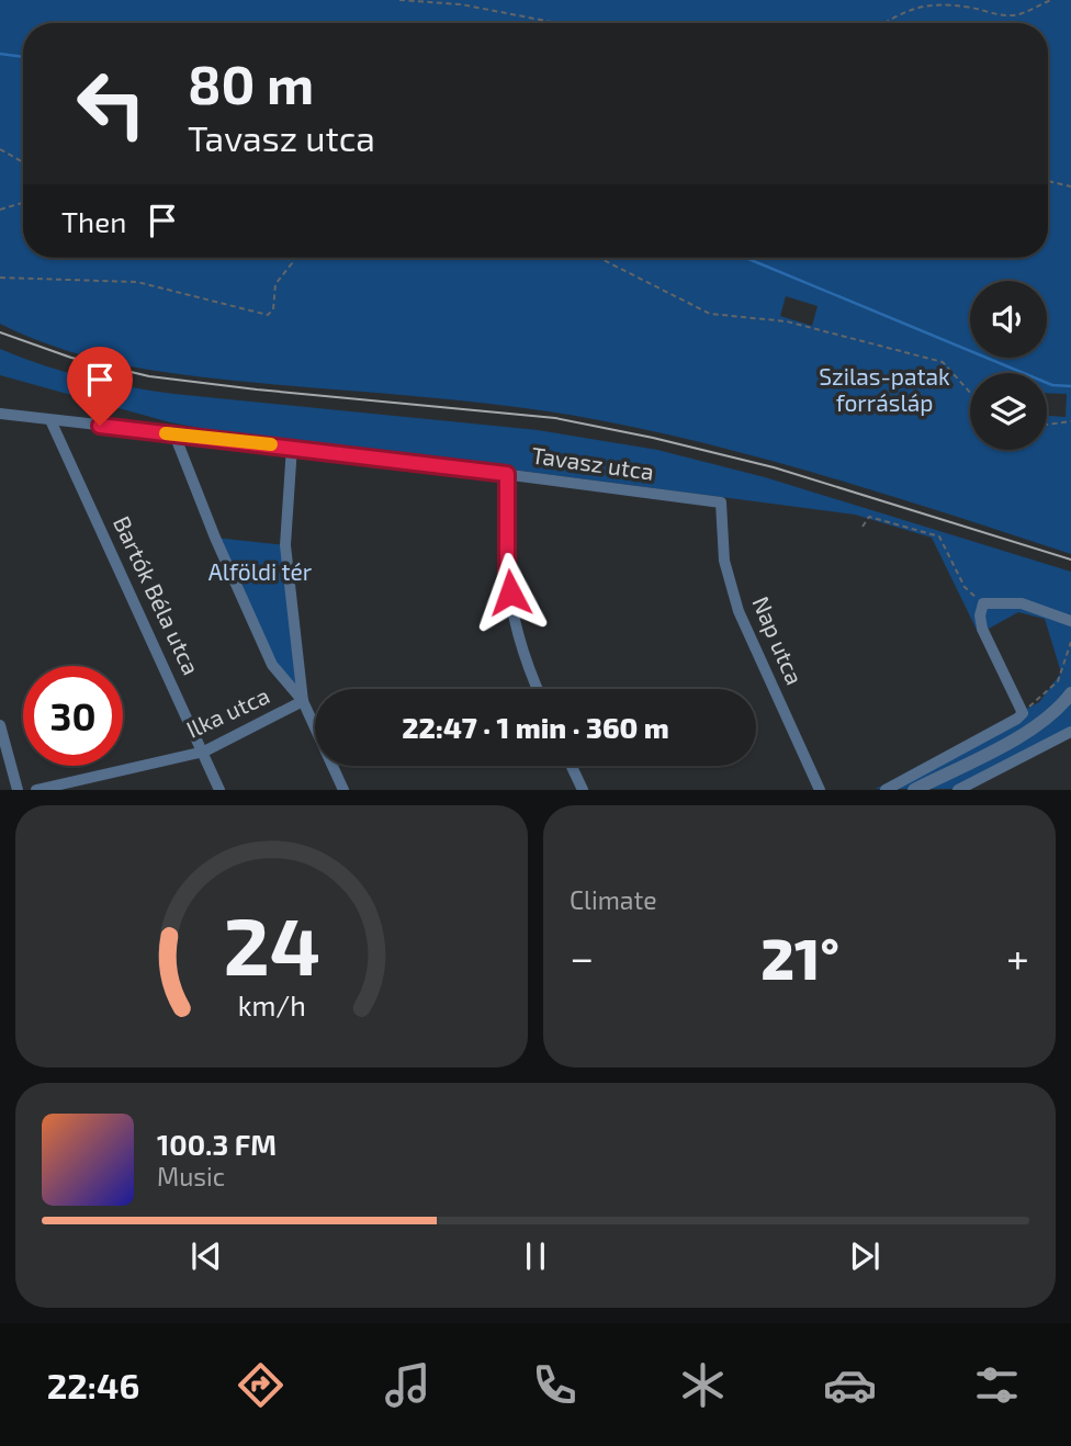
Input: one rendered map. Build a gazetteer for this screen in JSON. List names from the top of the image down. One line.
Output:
{"streets":{"street":["Tavasz utca","Bartók Béla utca","Nap utca","Ilka utca"]},"crossings":[["Tavasz utca","Bartók Béla utca"],["Tavasz utca","Nap utca"],["Bartók Béla utca","Ilka utca"]],"parks":["Szilas-patak forrásláp","Alföldi tér"],"page":{"turn":["80 m","Tavasz utca"],"then":"Then","limit":"30","trip":"22:47 · 1 min · 360 m","tile":"Climate","heat":["−","21°","+"],"song":["100.3 FM","Music"],"tabs":"22:46","gauge":["24","km/h"]}}
